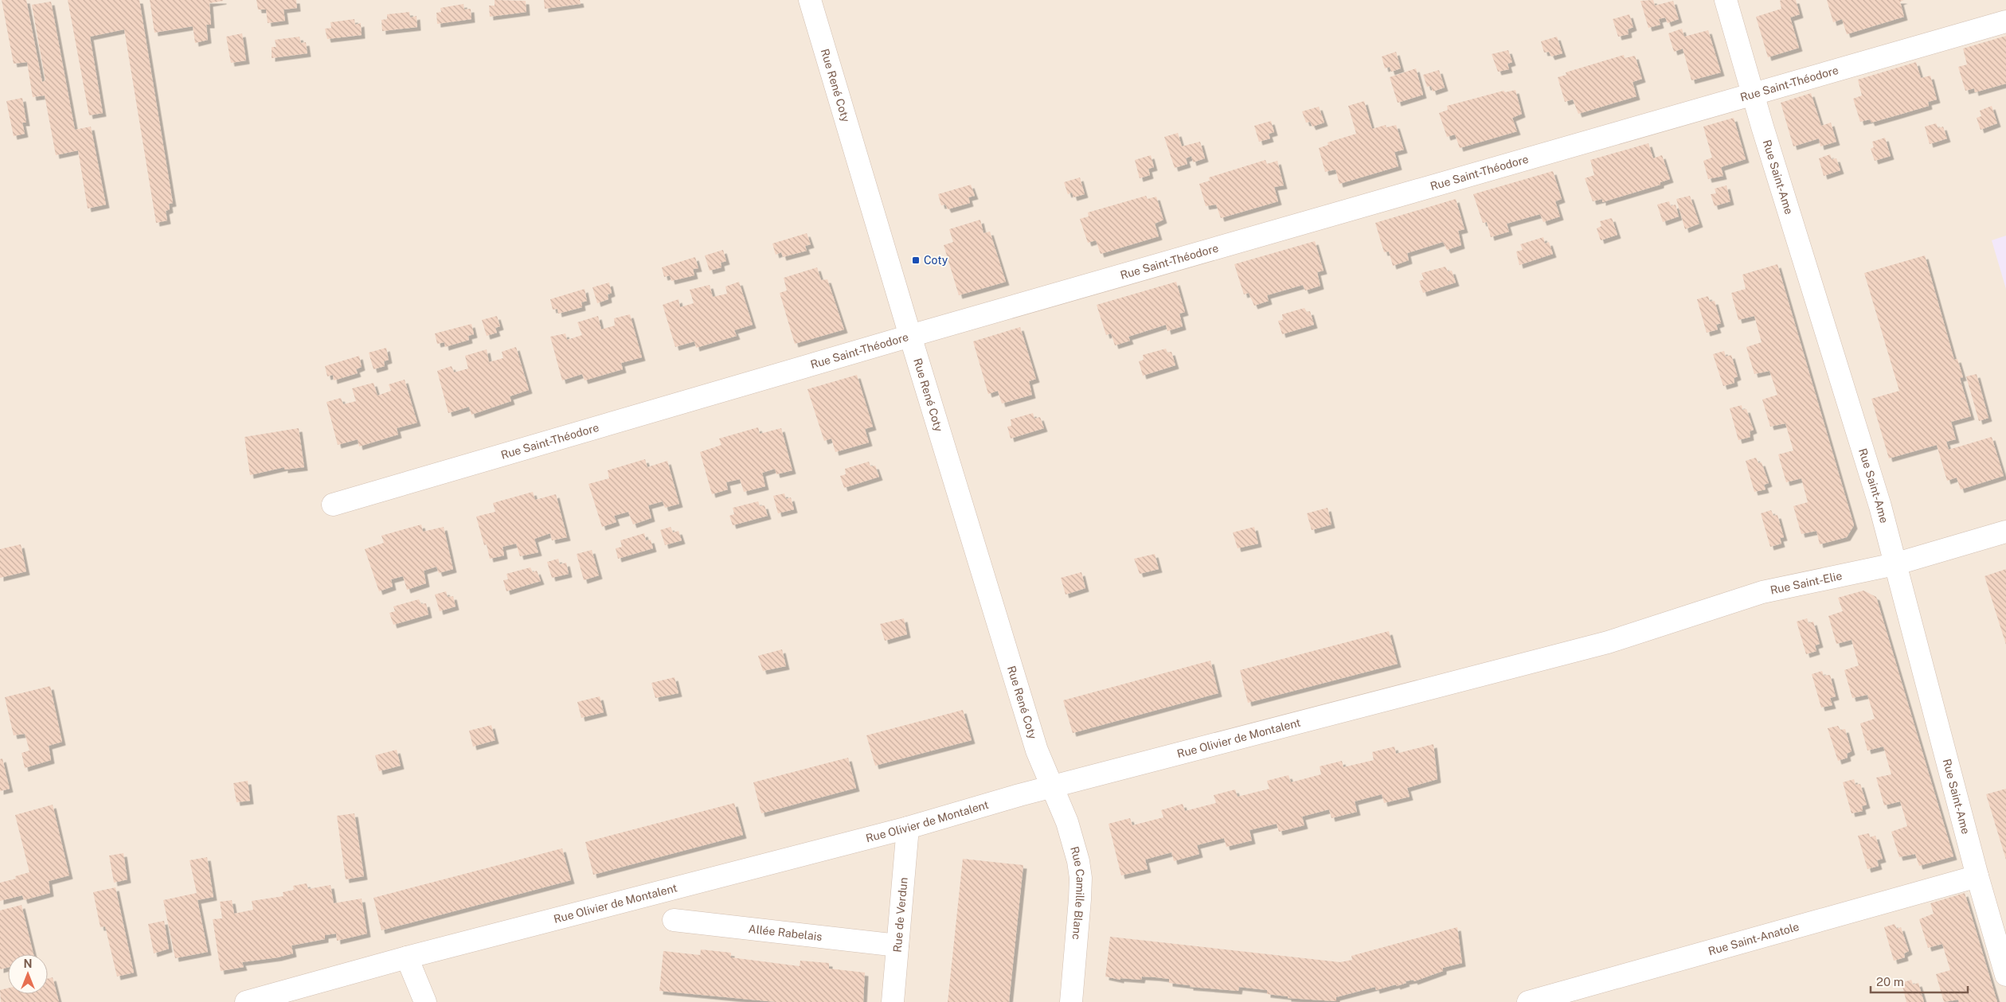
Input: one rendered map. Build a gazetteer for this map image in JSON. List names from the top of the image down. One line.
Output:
{"streets":{"street":["Rue Saint-Théodore","Rue René Coty","Rue Saint-Ame","Rue Saint-Elie","Rue Olivier de Montalent","Rue Camille Blanc","Rue de Verdun","Allée Rabelais","Rue Saint-Anatole"]},"crossings":[["Rue Saint-Théodore","Rue René Coty"],["Rue Saint-Théodore","Rue Saint-Ame"],["Rue René Coty","Rue Olivier de Montalent"],["Rue René Coty","Rue Camille Blanc"],["Rue Saint-Ame","Rue Saint-Elie"],["Rue Saint-Ame","Rue Saint-Anatole"],["Rue Saint-Elie","Rue Olivier de Montalent"],["Rue Olivier de Montalent","Rue Camille Blanc"],["Rue Olivier de Montalent","Rue de Verdun"],["Rue de Verdun","Allée Rabelais"]],"places":{"transit":["Coty"]},"scale_bar":"20 m","north":"top"}
